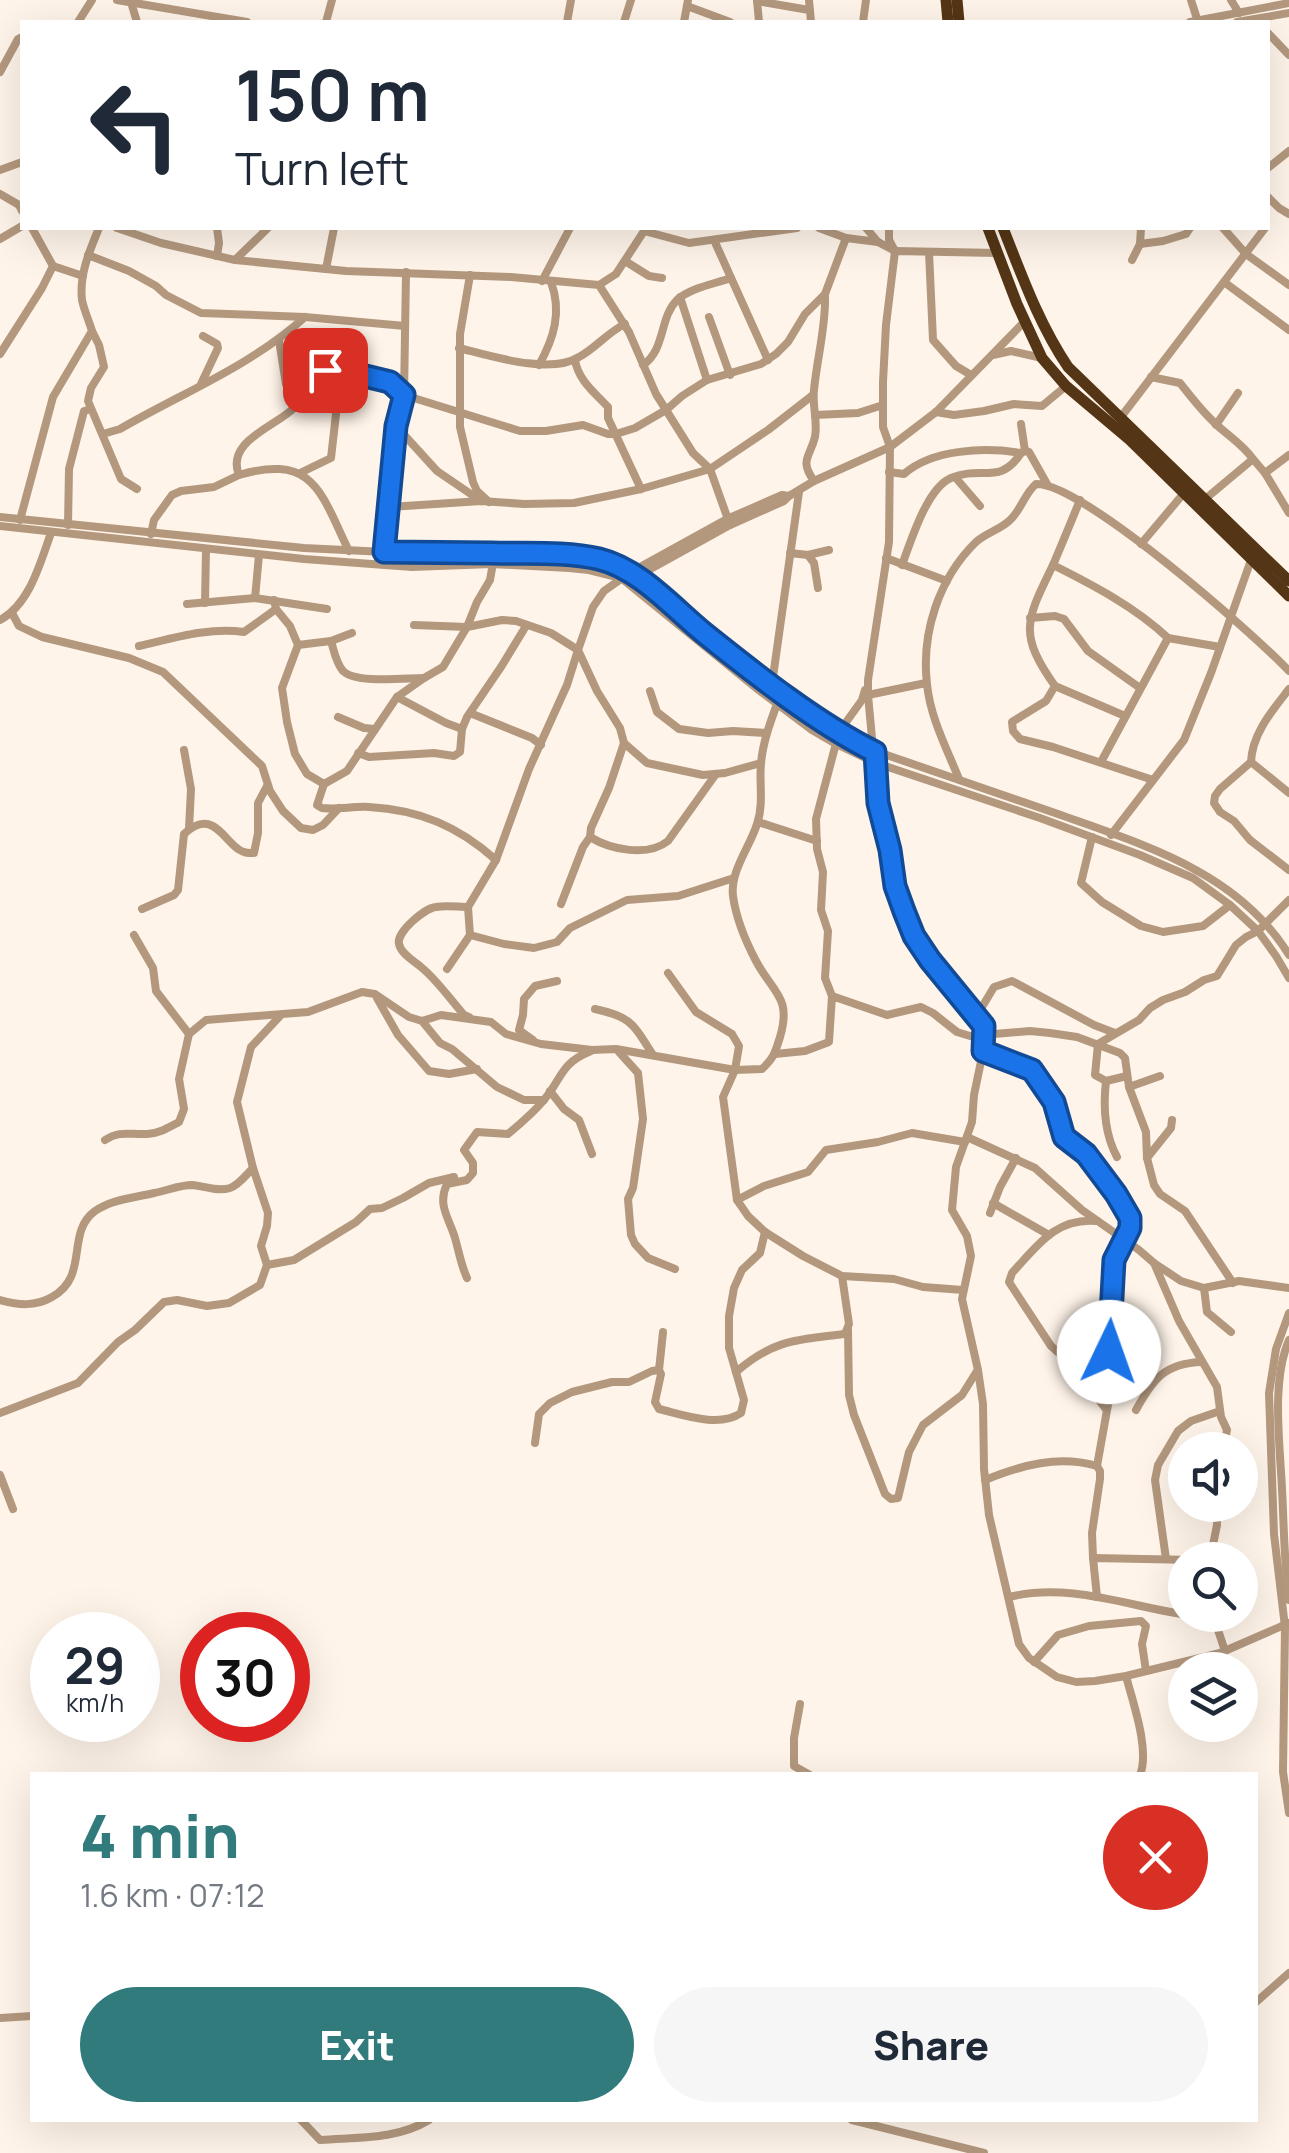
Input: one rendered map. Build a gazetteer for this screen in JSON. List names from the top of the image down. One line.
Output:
{"page":{"turn":["150 m","Turn left"],"speed":"29 km/h","limit":"30","heading":["4 min","1.6 km · 07:12"],"buttons":["Exit","Share"]}}
